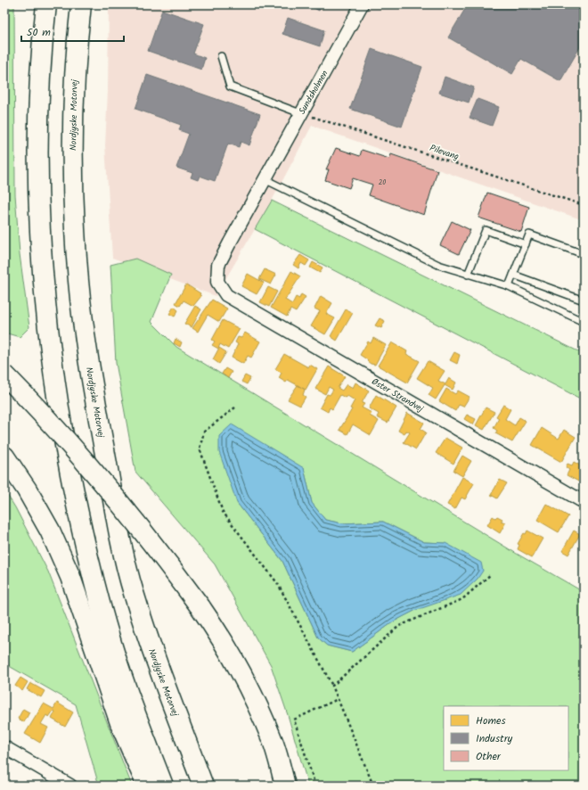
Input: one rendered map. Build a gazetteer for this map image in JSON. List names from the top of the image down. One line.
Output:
{"streets":{"highway":["Nordjyske Motorvej"],"street":["Sundsholmen","Øster Strandvej"],"path":["Pilevang"]},"crossings":[["Sundsholmen","Pilevang"],["Sundsholmen","Øster Strandvej"]],"house_numbers":["20"],"legend":["Homes","Industry","Other"],"scale_bar":"50 m"}
